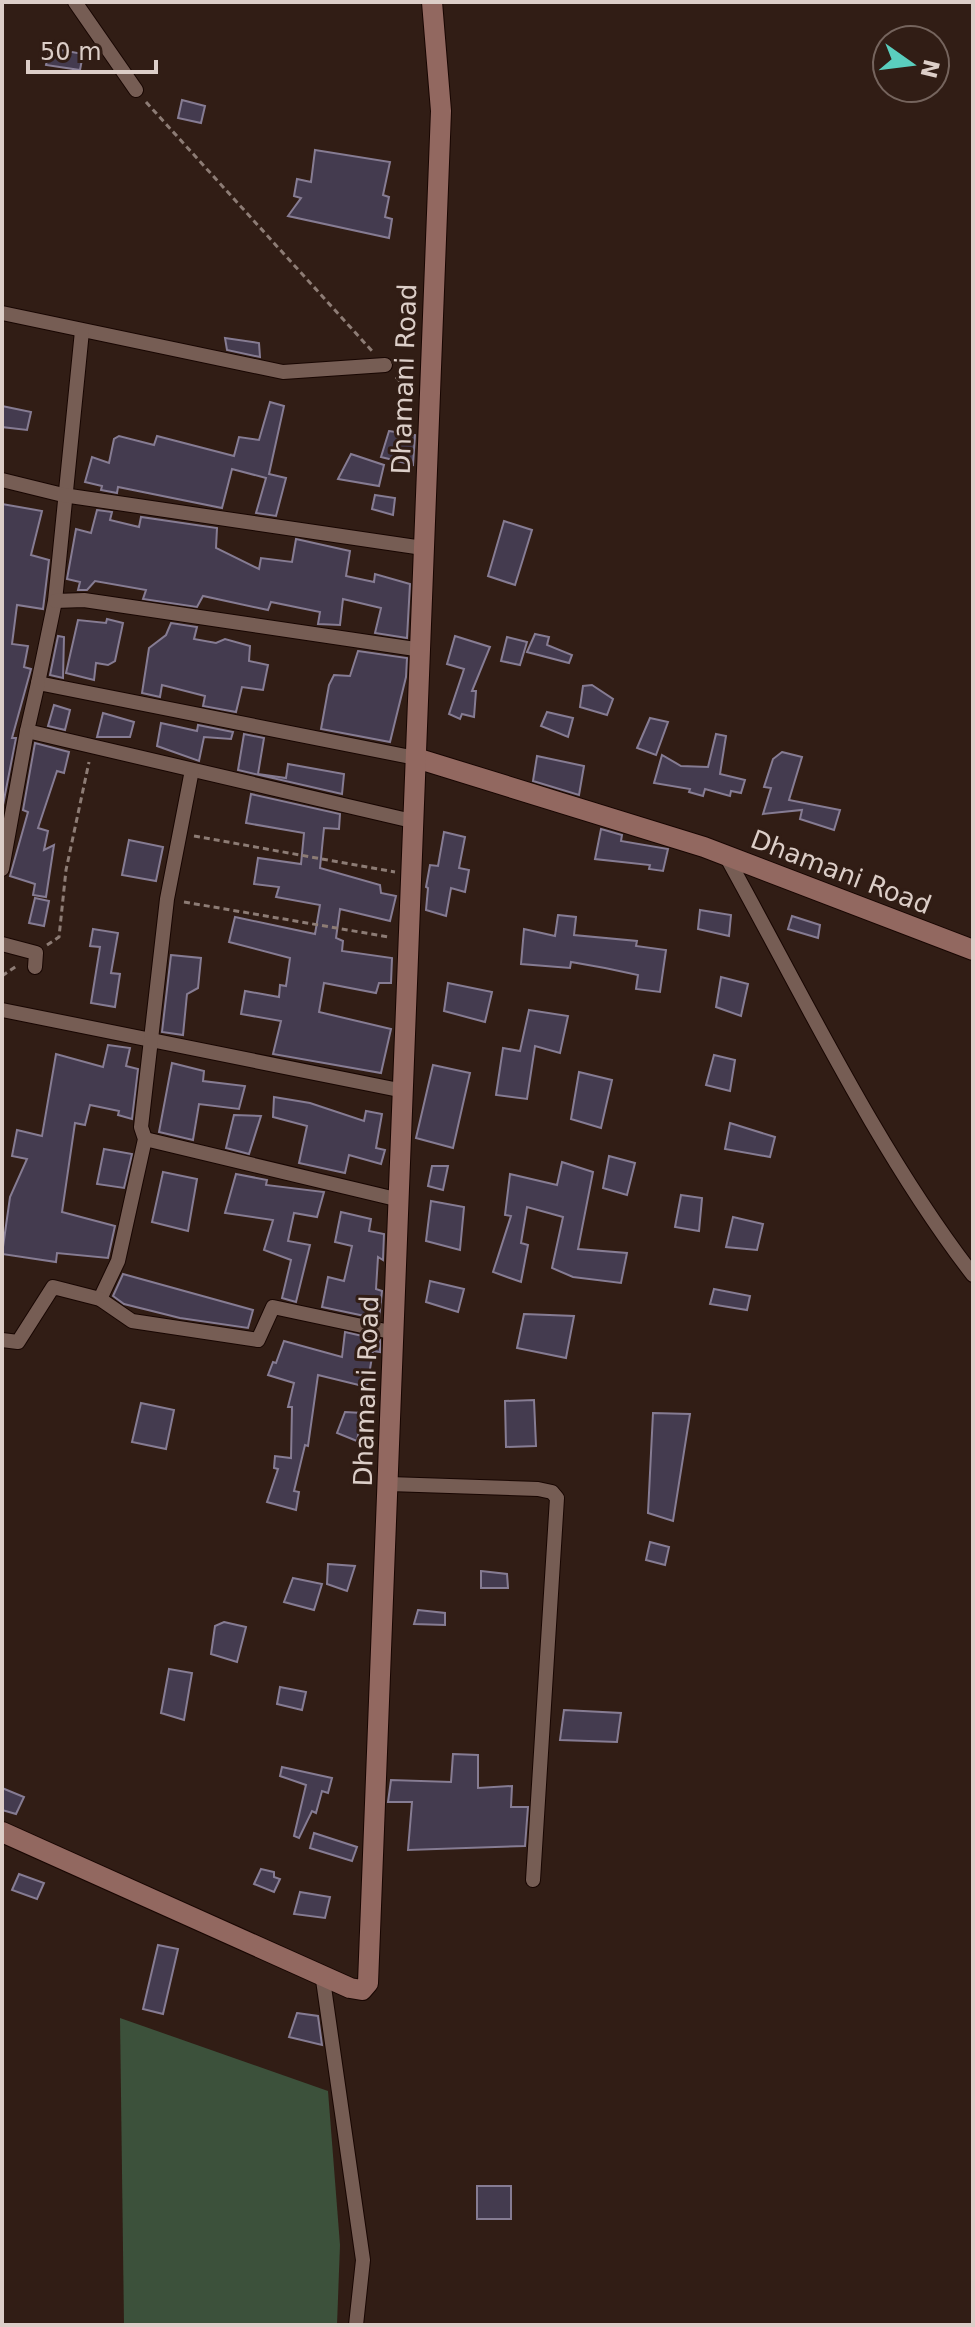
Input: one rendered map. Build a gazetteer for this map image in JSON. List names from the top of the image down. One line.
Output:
{"streets":{"main road":["Dhamani Road"]},"scale_bar":"50 m","north":"right"}
